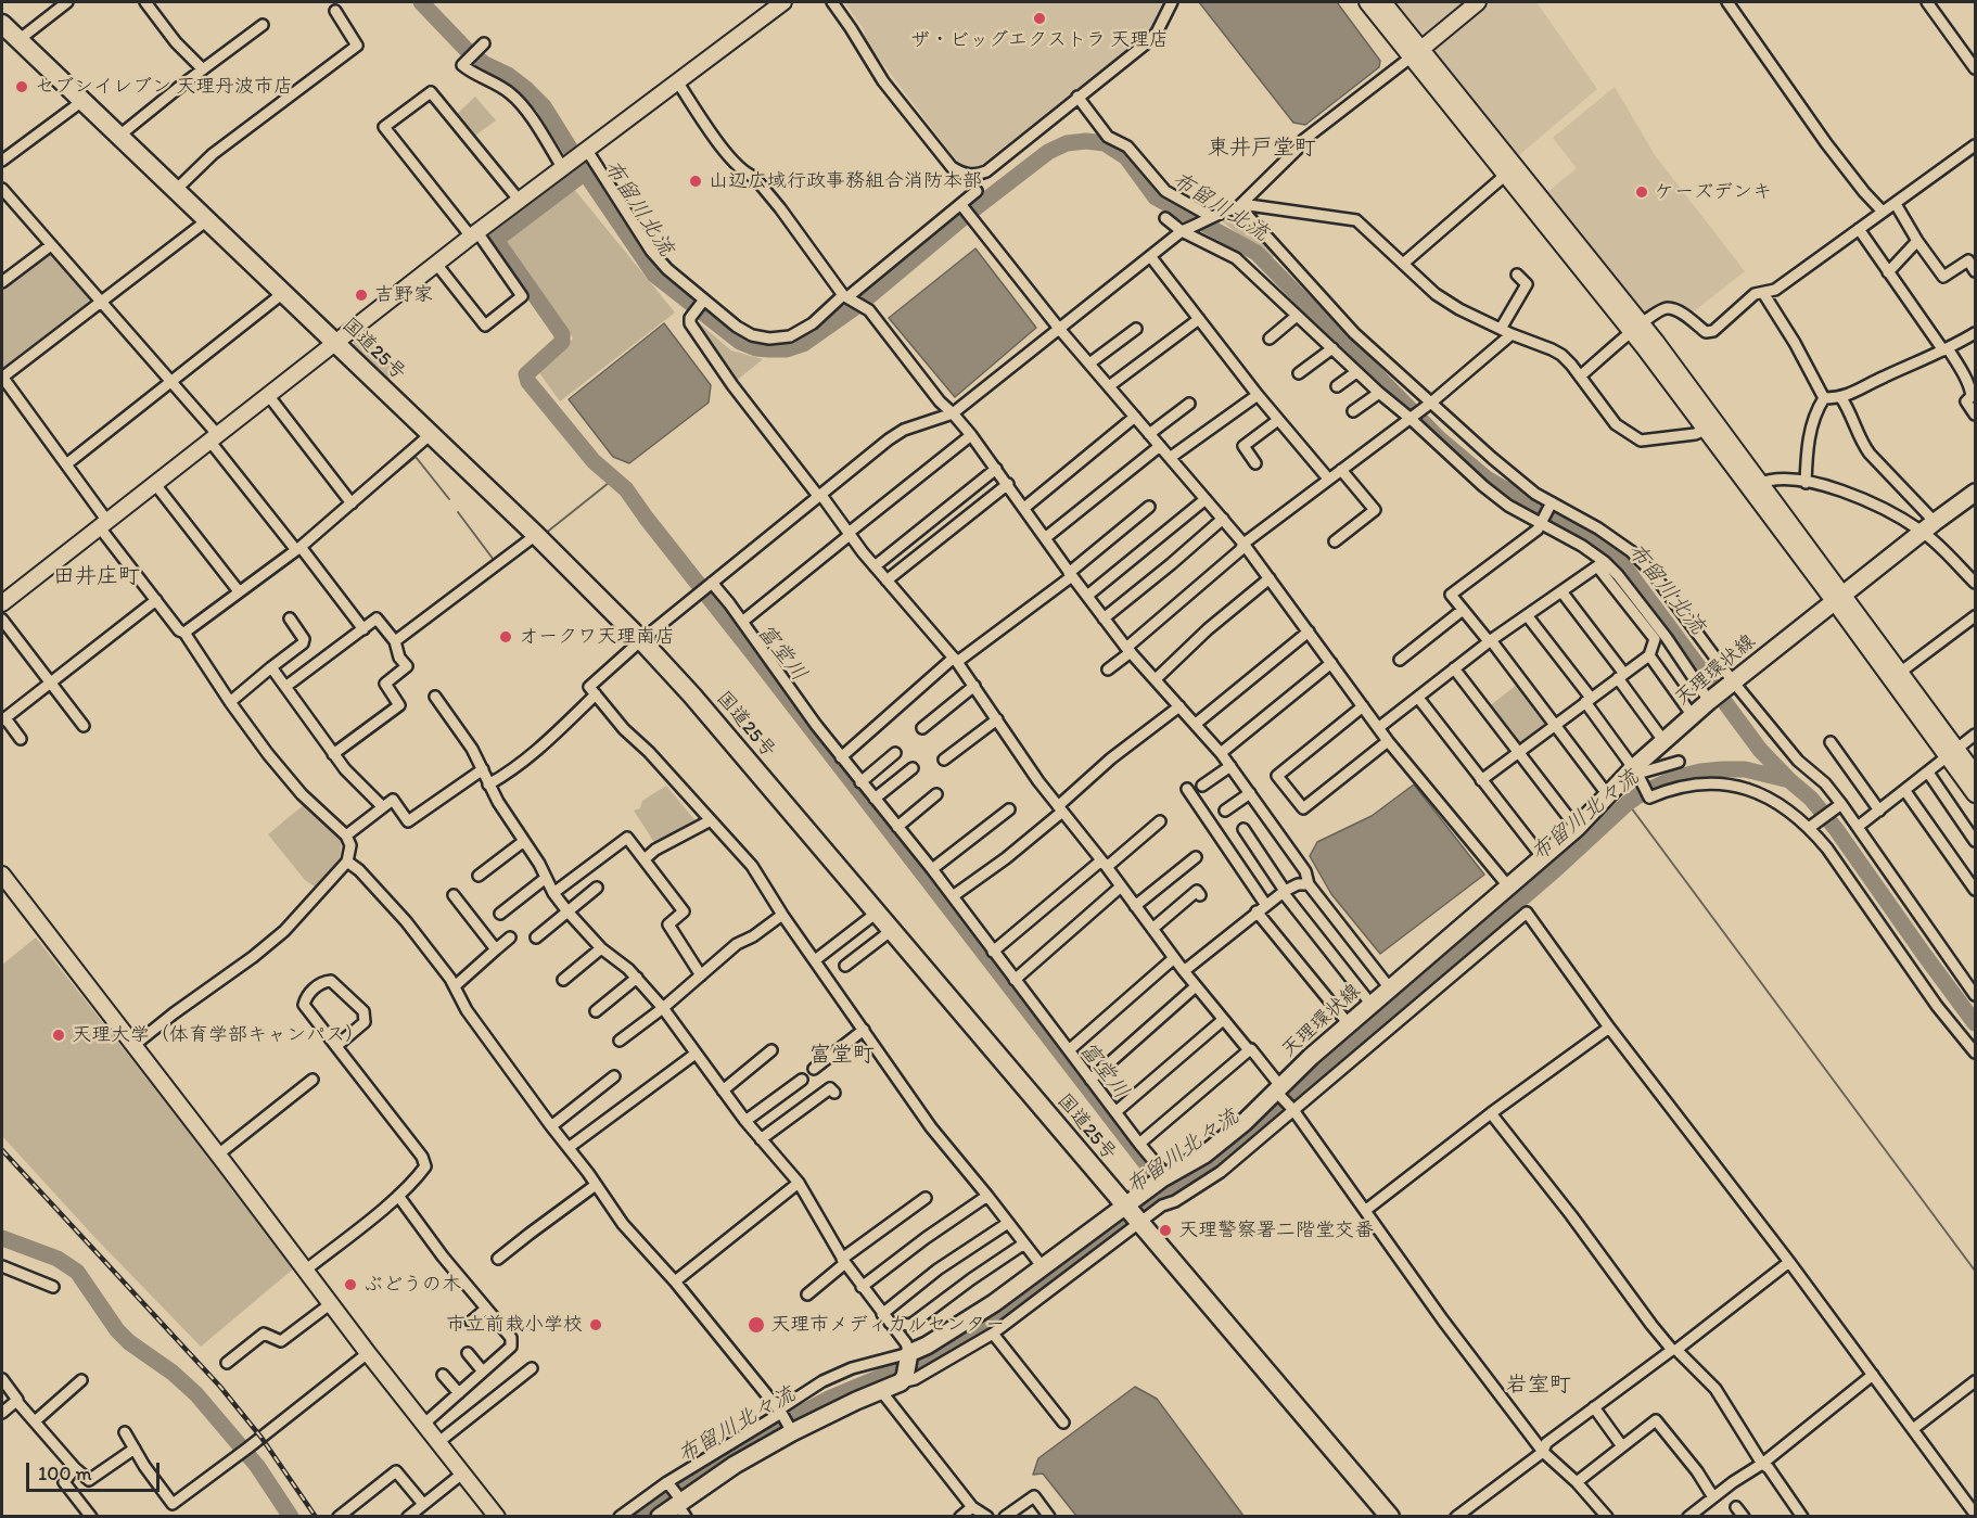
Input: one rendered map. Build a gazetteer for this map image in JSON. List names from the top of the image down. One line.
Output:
{"streets":{"highway":["国道25号"],"main road":["天理環状線"]},"crossings":[["国道25号","天理環状線"]],"districts":["東井戸堂町","田井庄町","富堂町","岩室町"],"water":["布留川北流","富堂川","布留川北々流"],"places":["ザ・ビッグエクストラ 天理店","セブンイレブン 天理丹波市店","山辺広域行政事務組合消防本部","ケーズデンキ","吉野家","オークワ天理南店","天理大学（体育学部キャンパス）","天理警察署二階堂交番","ぶどうの木","市立前栽小学校","天理市メディカルセンター"],"scale_bar":"100 m"}
